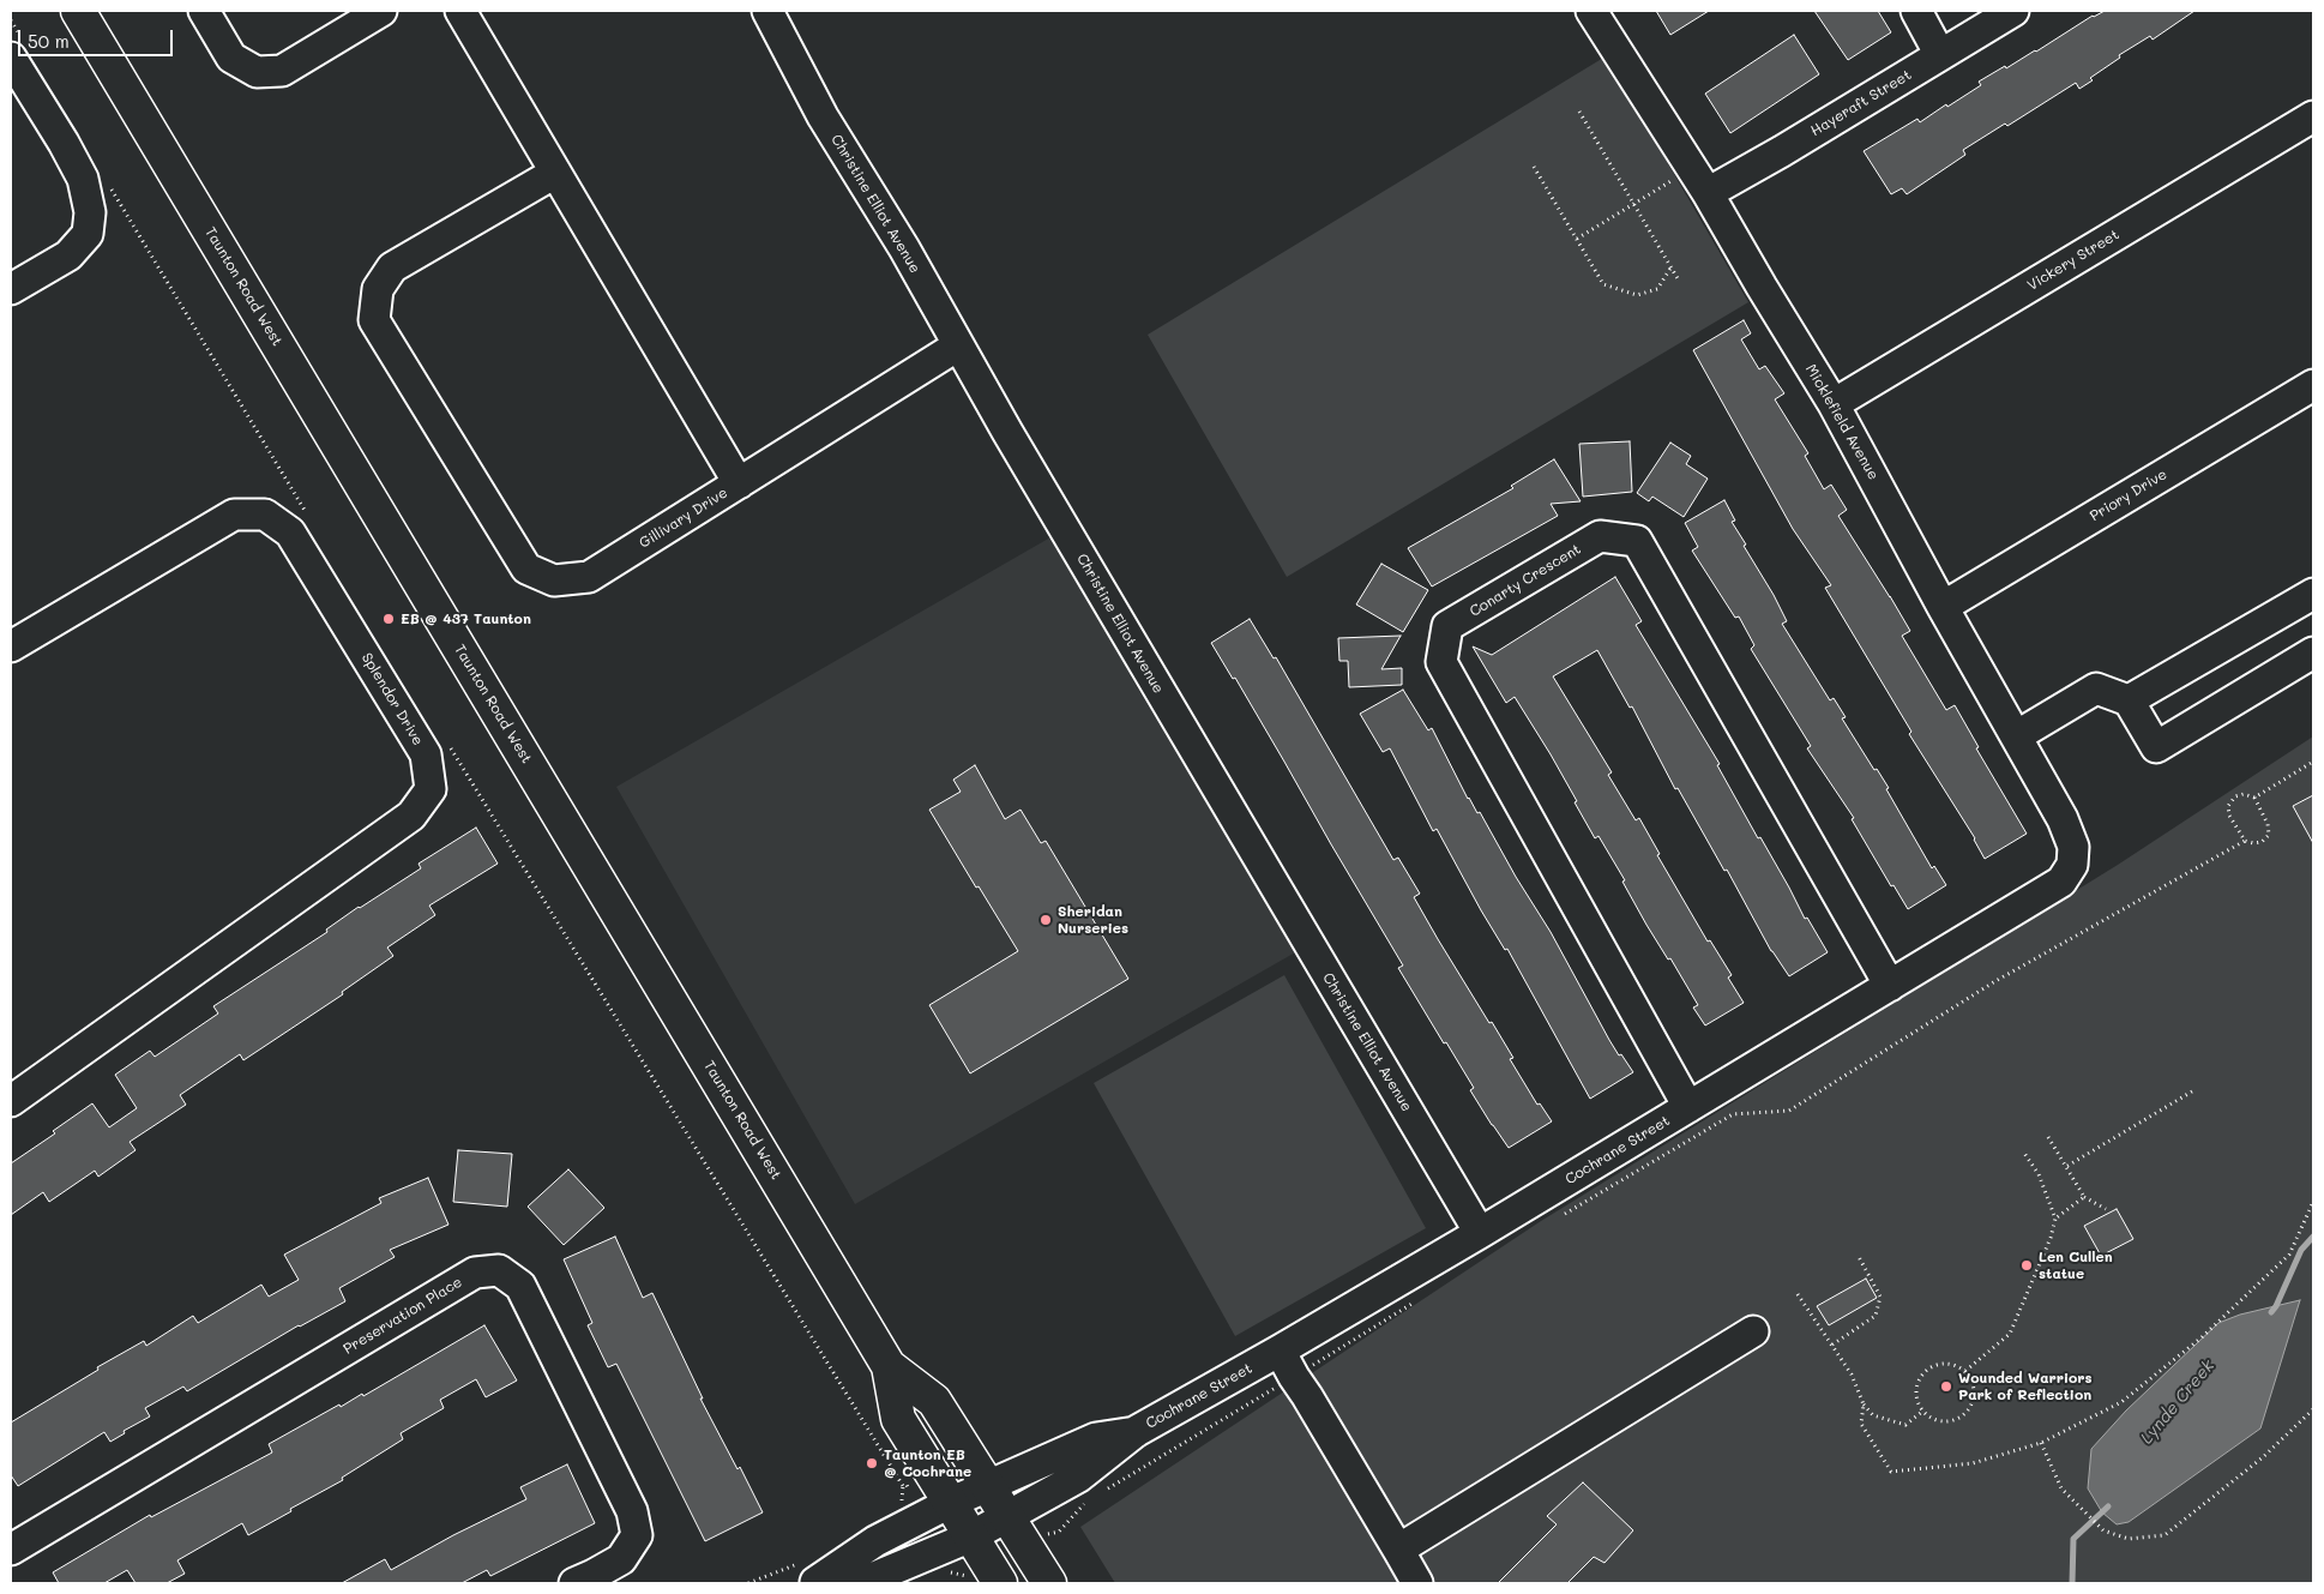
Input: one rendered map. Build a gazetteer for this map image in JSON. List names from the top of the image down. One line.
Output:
{"streets":{"main road":["Taunton Road West"],"street":["Hayeraft Street","Christine Elliot Avenue","Vickery Street","Micklefield Avenue","Priory Drive","Gillivary Drive","Conarty Crescent","Splendor Drive","Cochrane Street","Preservation Place"]},"crossings":[["Hayeraft Street","Micklefield Avenue"],["Christine Elliot Avenue","Gillivary Drive"],["Christine Elliot Avenue","Cochrane Street"],["Vickery Street","Micklefield Avenue"],["Taunton Road West","Cochrane Street"],["Micklefield Avenue","Priory Drive"],["Micklefield Avenue","Cochrane Street"],["Conarty Crescent","Cochrane Street"]],"water":["Lynde Creek"],"places":["EB @ 437 Taunton","Sheridan Nurseries","Len Cullen statue","Wounded Warriors Park of Reflection","Taunton EB @ Cochrane"],"scale_bar":"50 m"}
